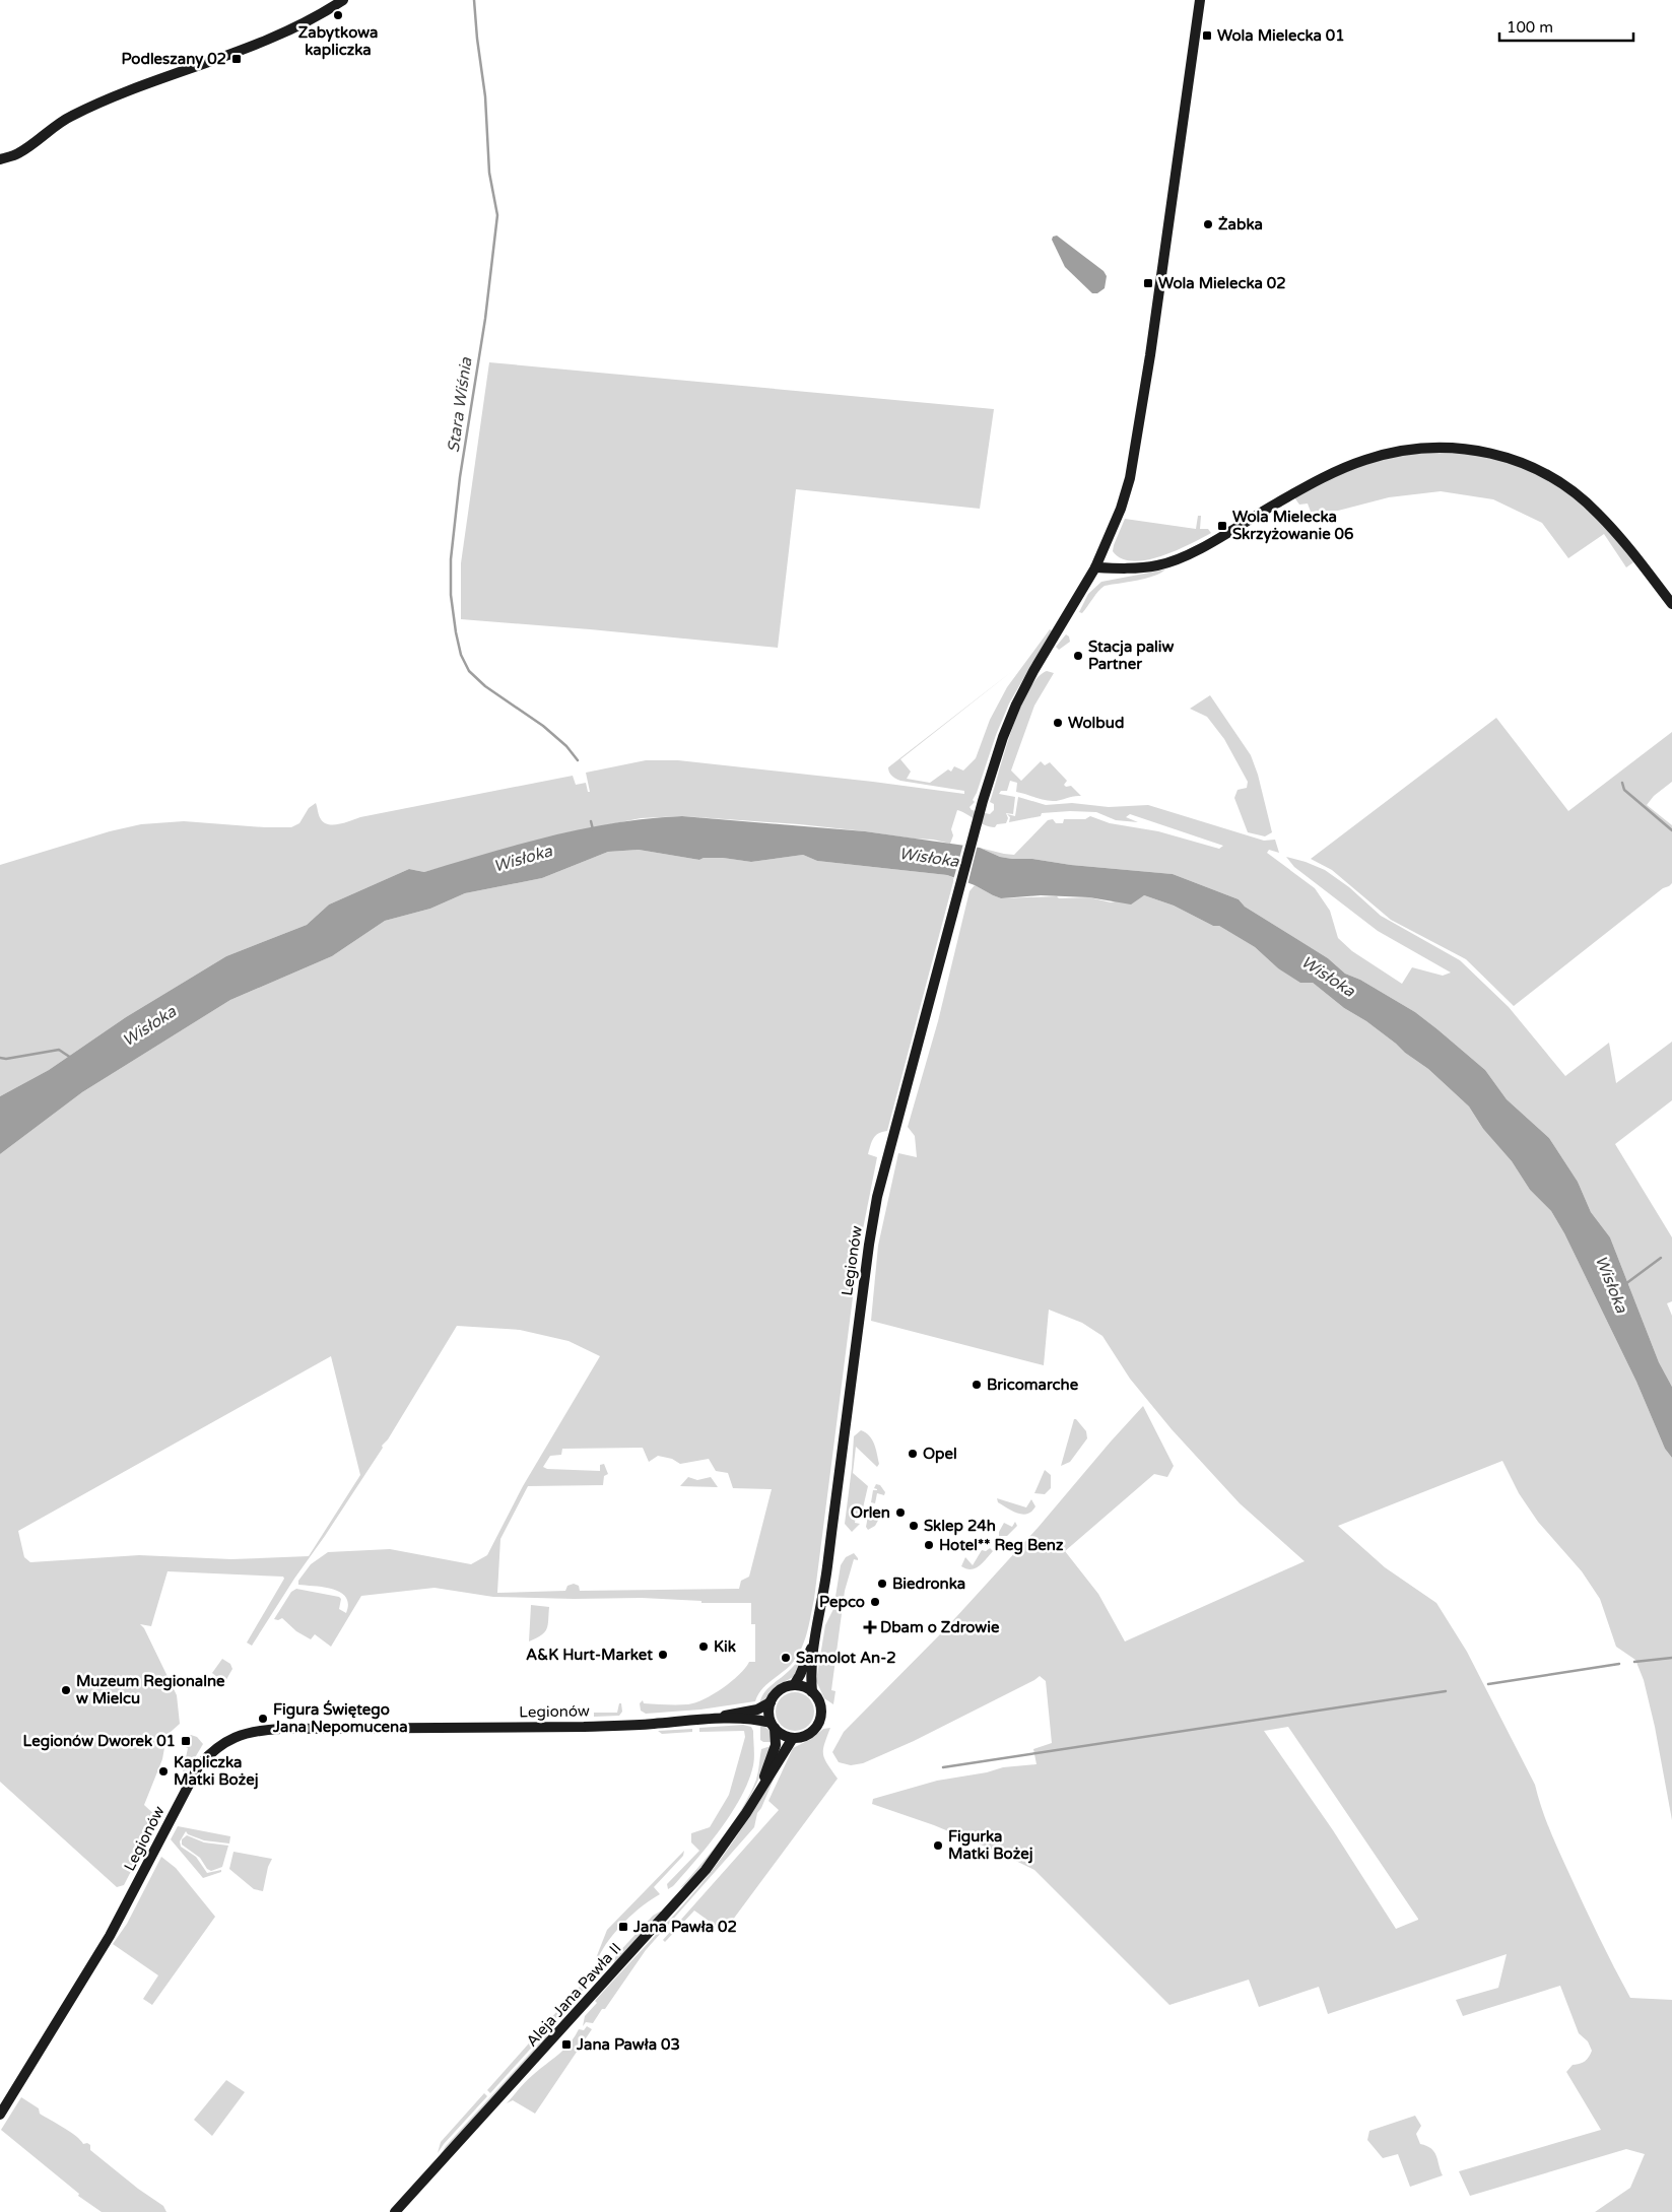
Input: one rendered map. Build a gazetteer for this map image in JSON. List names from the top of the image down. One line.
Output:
{"streets":{"street":["Legionów","Aleja Jana Pawła II"]},"crossings":[["Legionów","Aleja Jana Pawła II"]],"water":["Stara Wiśnia","Wisłoka"],"places":{"other":["Zabytkowa kapliczka","Żabka","Stacja paliw Partner","Wolbud","Bricomarche","Opel","Orlen","Sklep 24h","Hotel** Reg Benz","Biedronka","Pepco","Kik","A&K Hurt-Market","Samolot An-2","Muzeum Regionalne w Mielcu","Figura Świętego Jana Nepomucena","Kapliczka Matki Bożej","Figurka Matki Bożej"],"transit":["Wola Mielecka 01","Podleszany 02","Wola Mielecka 02","Wola Mielecka Skrzyżowanie 06","Legionów Dworek 01","Jana Pawła 02","Jana Pawła 03"],"health":["Dbam o Zdrowie"]},"scale_bar":"100 m"}
